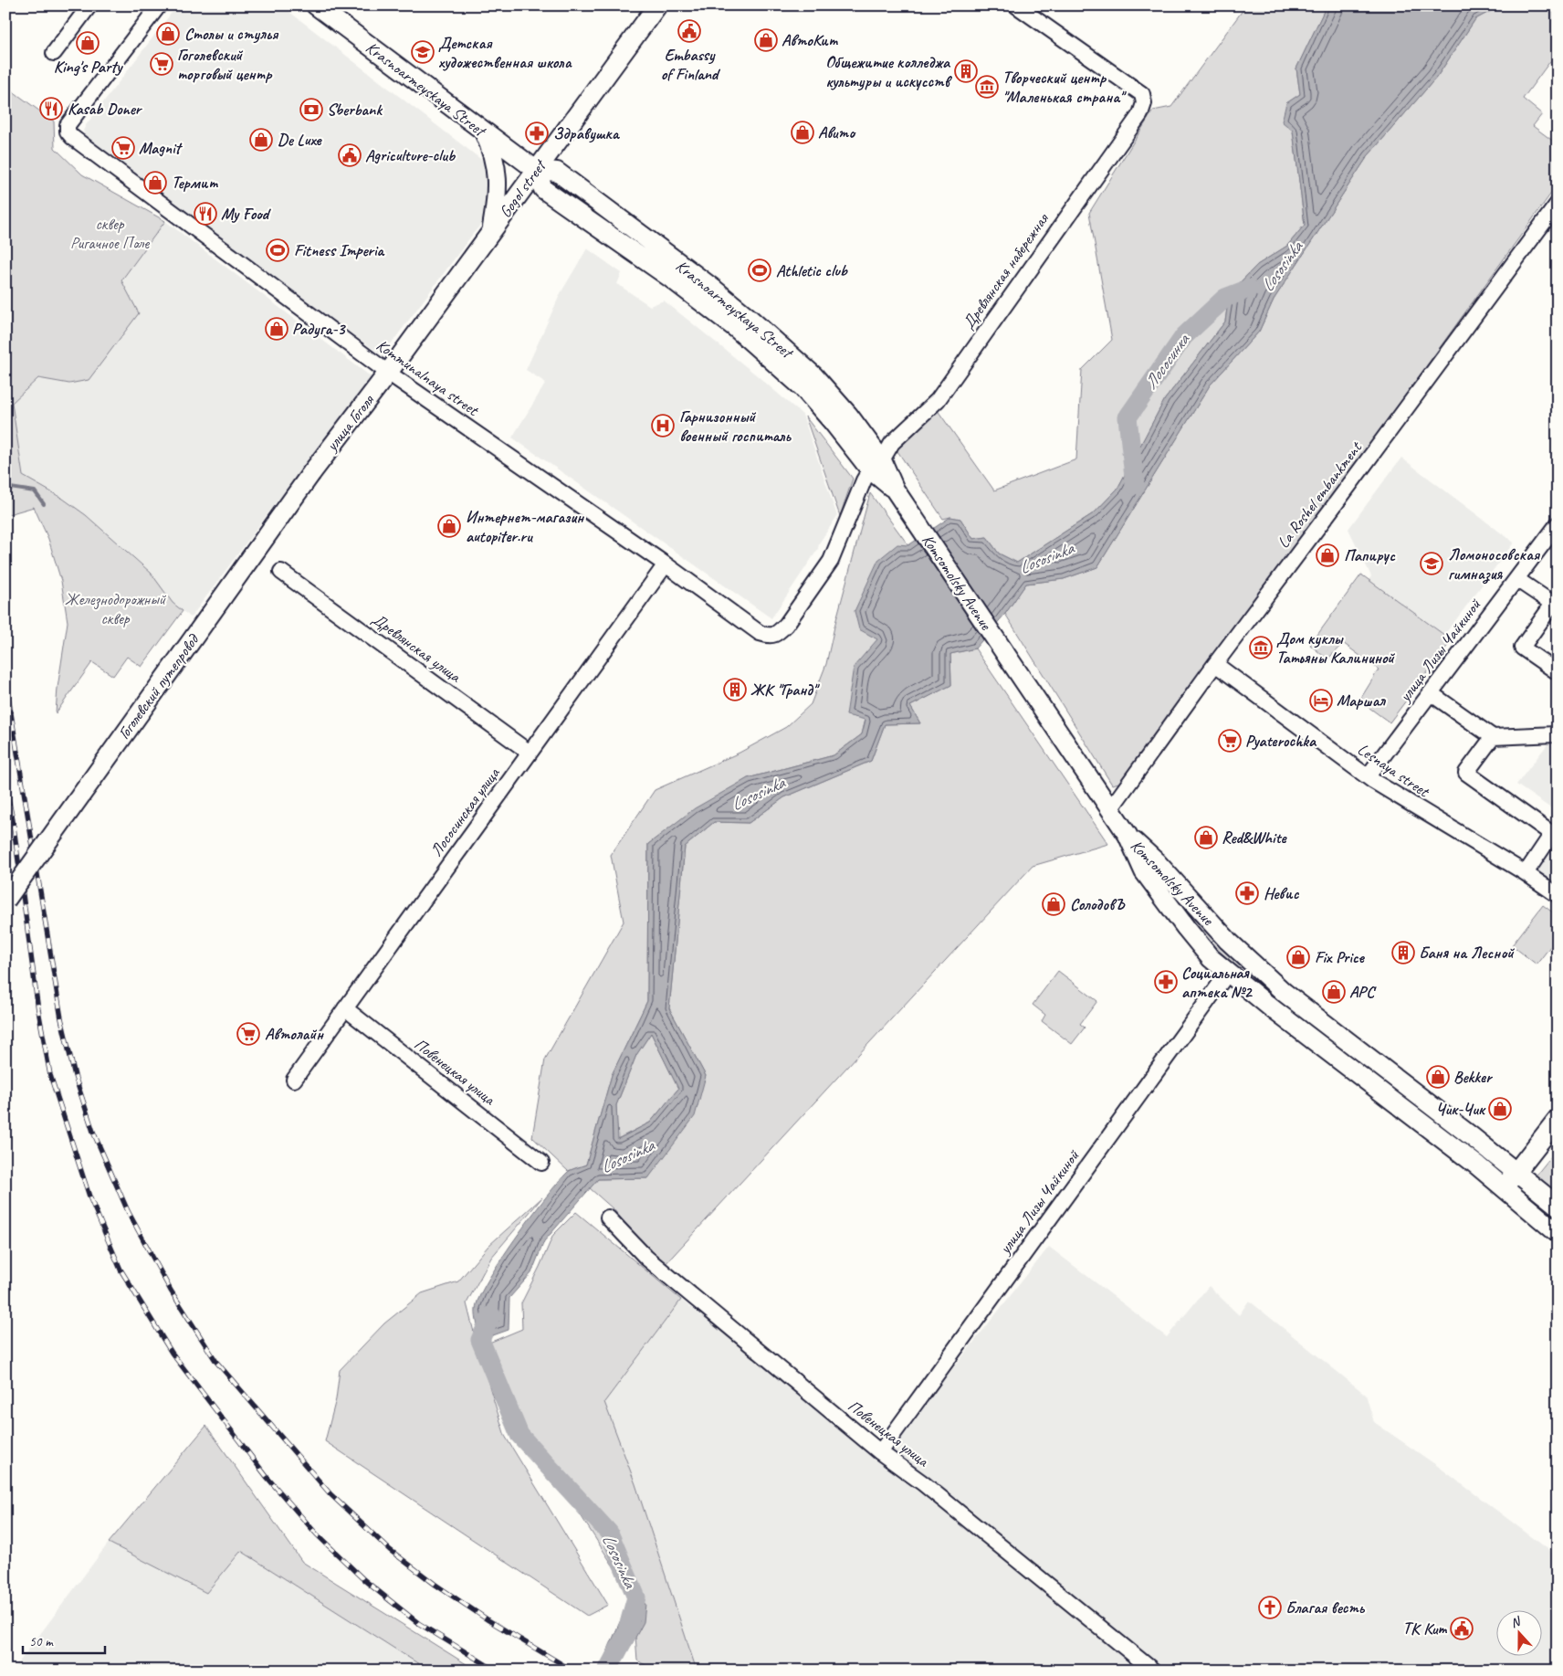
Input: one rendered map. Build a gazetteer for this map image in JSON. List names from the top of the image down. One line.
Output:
{"streets":{"main road":["Krasnoarmeyskaya Street","Gogol street","улица Гоголя","Komsomolsky Avenue","Гоголевский путепровод"],"street":["Древлянская набережная","Kommunalnaya street","La Roshel embankment","Древлянская улица","улица Лизы Чайкиной","Lesnaya street","Лососинская улица","Повенецкая улица"]},"crossings":[["Krasnoarmeyskaya Street","Gogol street"],["Krasnoarmeyskaya Street","Древлянская набережная"],["Krasnoarmeyskaya Street","Komsomolsky Avenue"],["Gogol street","Kommunalnaya street"],["Gogol street","улица Гоголя"],["Древлянская набережная","Kommunalnaya street"],["Kommunalnaya street","улица Гоголя"],["Kommunalnaya street","Лососинская улица"],["улица Гоголя","Гоголевский путепровод"],["La Roshel embankment","Komsomolsky Avenue"],["La Roshel embankment","Lesnaya street"],["Komsomolsky Avenue","улица Лизы Чайкиной"],["Древлянская улица","Лососинская улица"],["улица Лизы Чайкиной","Lesnaya street"],["улица Лизы Чайкиной","Повенецкая улица"],["Лососинская улица","Повенецкая улица"]],"water":["Lososinka","Лососинка"],"parks":["сквер Ригачное Поле","Железнодорожный сквер"],"places":{"public building":["Embassy of Finland","Agriculture-club","ТК Кит"],"shop":["Столы и стулья","АвтоКит","King's Party","Авито","De Luxe","Термит","Радуга-3","Интернет-магазин autopiter.ru","Папирус","Red&White","СолодовЪ","Fix Price","АРС","Bekker","Чик-Чик"],"school or university":["Детская художественная школа","Ломоносовская гимназия"],"supermarket":["Гоголевский торговый центр","Magnit","Pyaterochka","Автолайн"],"building":["Общежитие колледжа культуры и искусств","ЖК \"Гранд\"","Баня на Лесной"],"museum":["Творческий центр \"Маленькая страна\"","Дом куклы Татьяны Калининой"],"restaurant":["Kasab Doner","My Food"],"bank":["Sberbank"],"pharmacy":["Здравушка","Невис","Социальная аптека №2"],"sports":["Fitness Imperia","Athletic club"],"hospital":["Гарнизонный военный госпиталь"],"hotel":["Маршал"],"church":["Благая весть"]},"scale_bar":"50 m","north":"top"}
